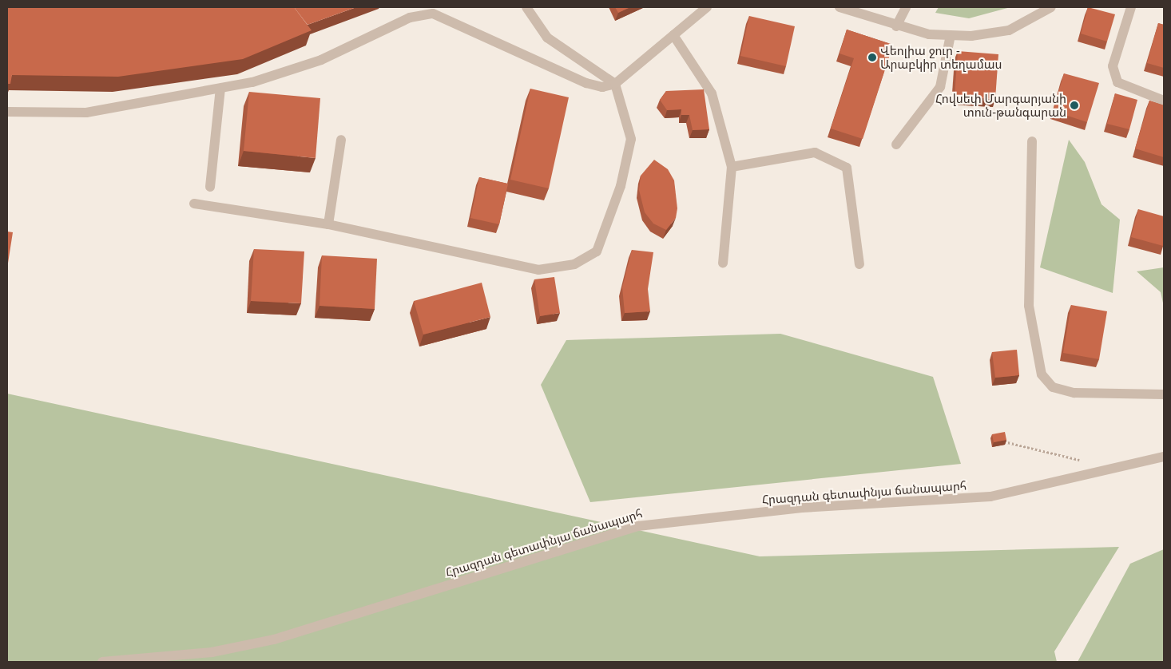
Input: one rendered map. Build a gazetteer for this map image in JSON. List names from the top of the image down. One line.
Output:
{"streets":{"street":["Հրազդան գետափնյա ճանապարհ"]},"places":["Վեոլիա ջուր - Արաբկիր տեղամաս","Հովսեփ Մարգարյանի տուն-թանգարան"]}
